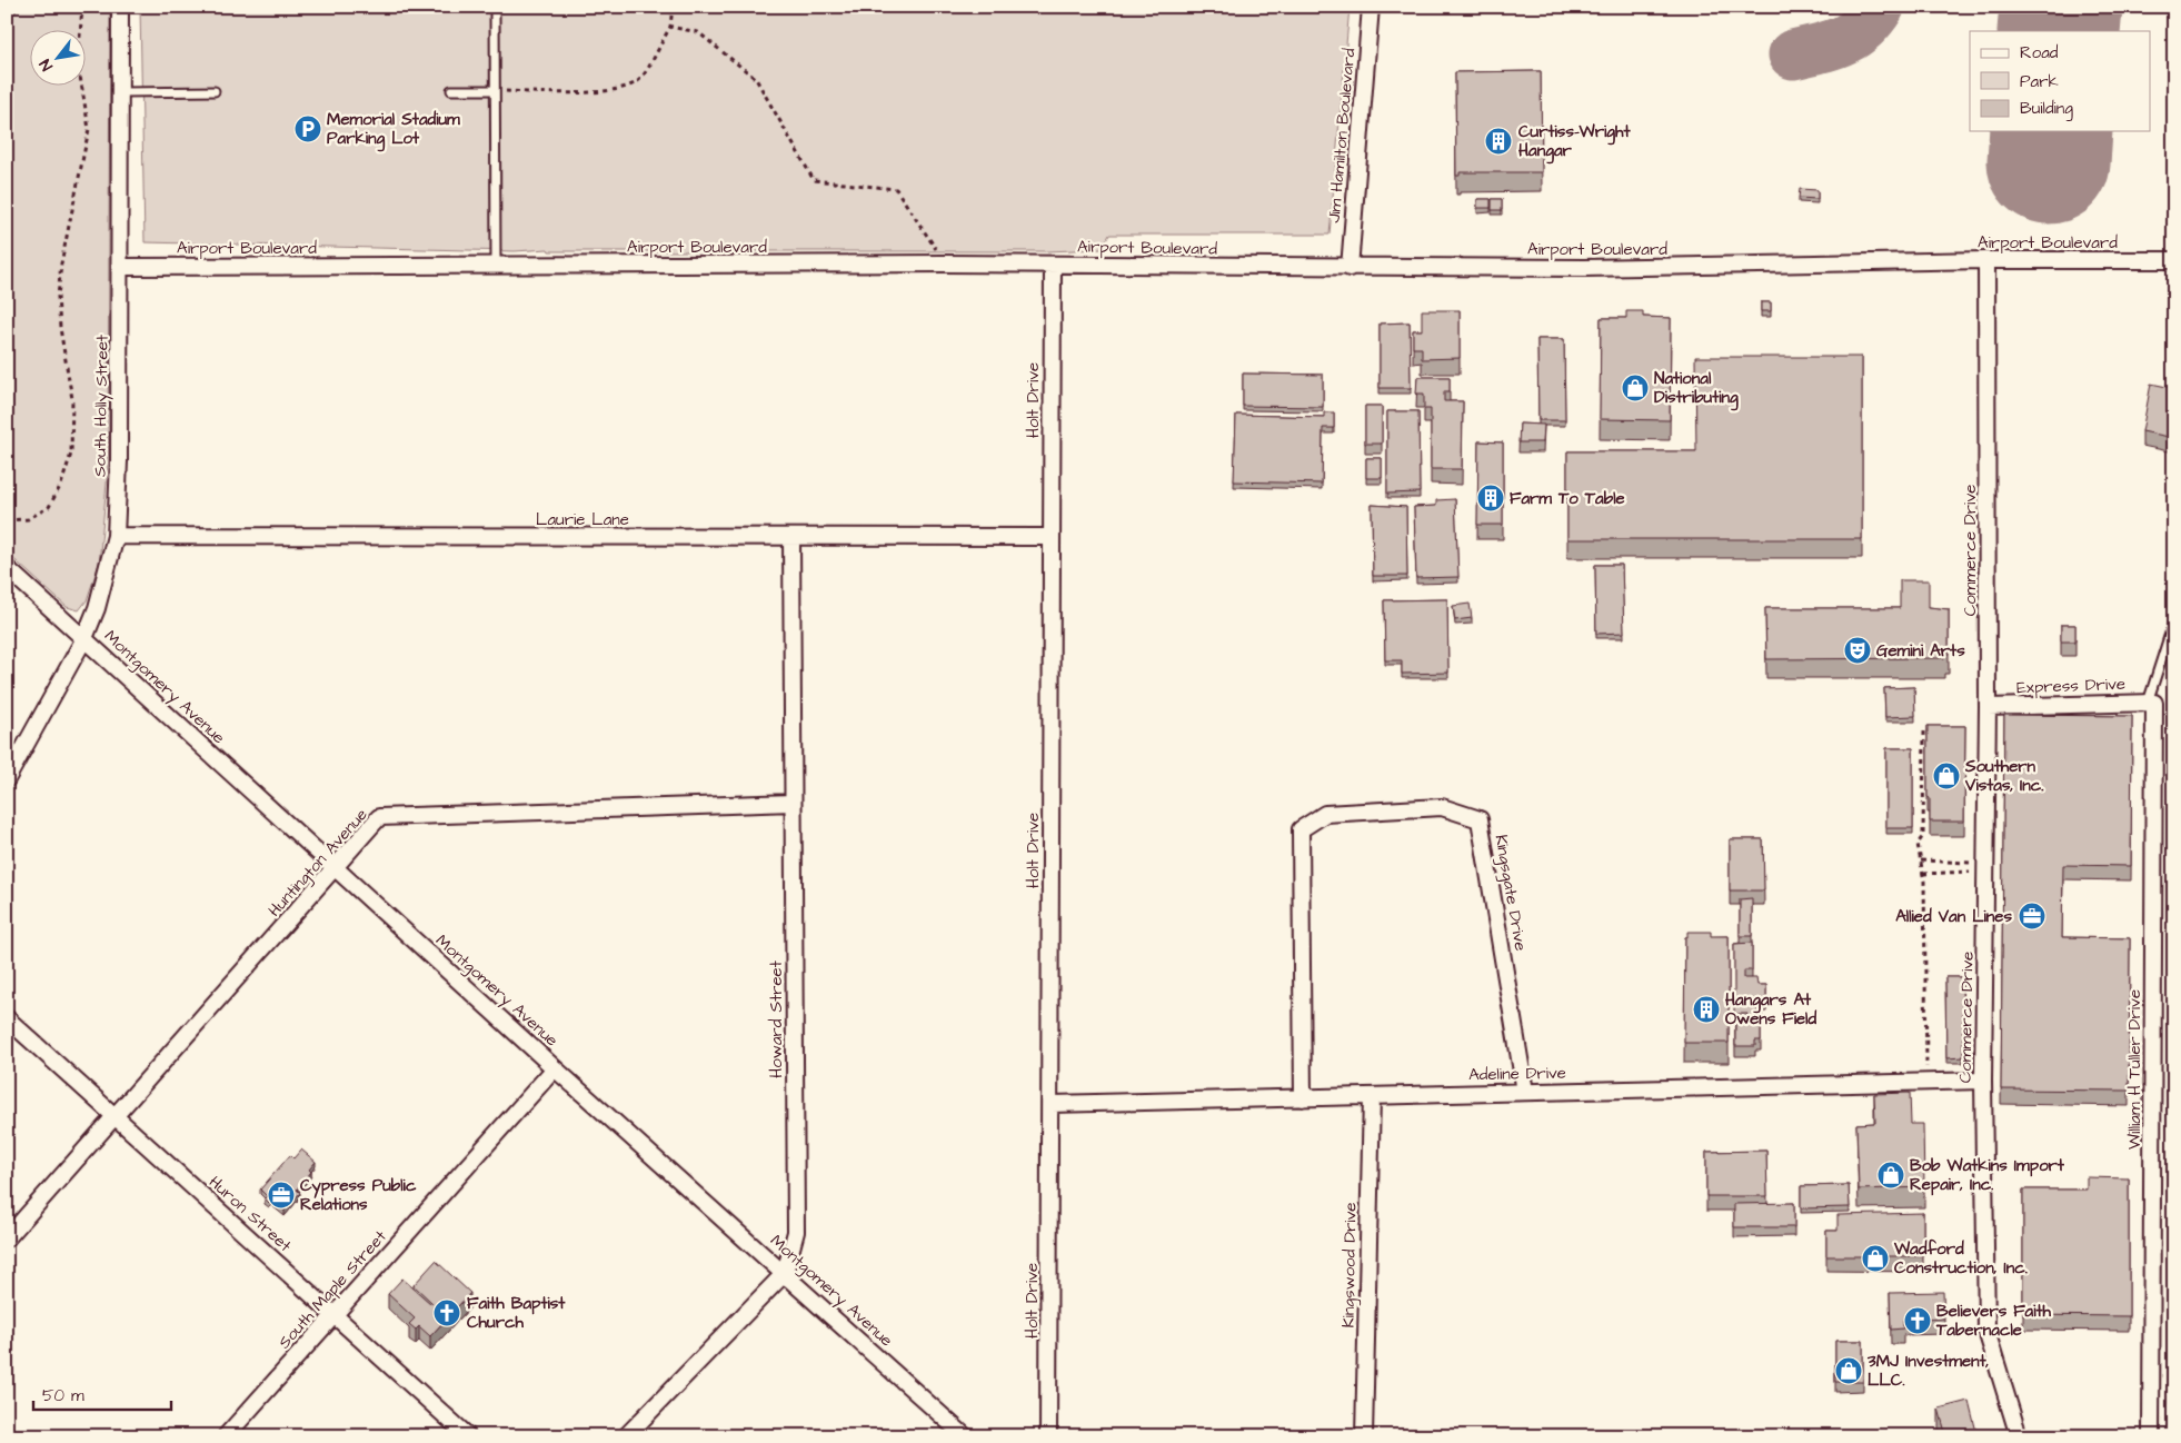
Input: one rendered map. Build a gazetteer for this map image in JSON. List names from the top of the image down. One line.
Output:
{"streets":{"street":["Jim Hamilton Boulevard","Airport Boulevard","Holt Drive","South Holly Street","Laurie Lane","Commerce Drive","Express Drive","Montgomery Avenue","Huntington Avenue","Kingsgate Drive","Howard Street","William H Tuller Drive","Adeline Drive","Huron Street","Kingswood Drive","South Maple Street"]},"crossings":[["Jim Hamilton Boulevard","Airport Boulevard"],["Airport Boulevard","Holt Drive"],["Airport Boulevard","South Holly Street"],["Airport Boulevard","Commerce Drive"],["Holt Drive","Laurie Lane"],["Holt Drive","Adeline Drive"],["South Holly Street","Laurie Lane"],["South Holly Street","Montgomery Avenue"],["Laurie Lane","Howard Street"],["Commerce Drive","Express Drive"],["Commerce Drive","Adeline Drive"],["Express Drive","William H Tuller Drive"],["Montgomery Avenue","Huntington Avenue"],["Montgomery Avenue","Howard Street"],["Montgomery Avenue","South Maple Street"],["Huntington Avenue","Howard Street"],["Huntington Avenue","Huron Street"],["Kingsgate Drive","Adeline Drive"],["Adeline Drive","Kingswood Drive"],["Huron Street","South Maple Street"]],"places":{"parking":["Memorial Stadium Parking Lot"],"building":["Curtiss-Wright Hangar","Farm To Table","Hangars At Owens Field"],"shop":["National Distributing","Southern Vistas, Inc.","Bob Watkins Import Repair, Inc.","Wadford Construction, Inc.","3MJ Investment, LLC."],"theatre":["Gemini Arts"],"office":["Allied Van Lines","Cypress Public Relations"],"church":["Faith Baptist Church","Believers Faith Tabernacle"]},"legend":["Road","Park","Building"],"scale_bar":"50 m","north":"bottom left"}
